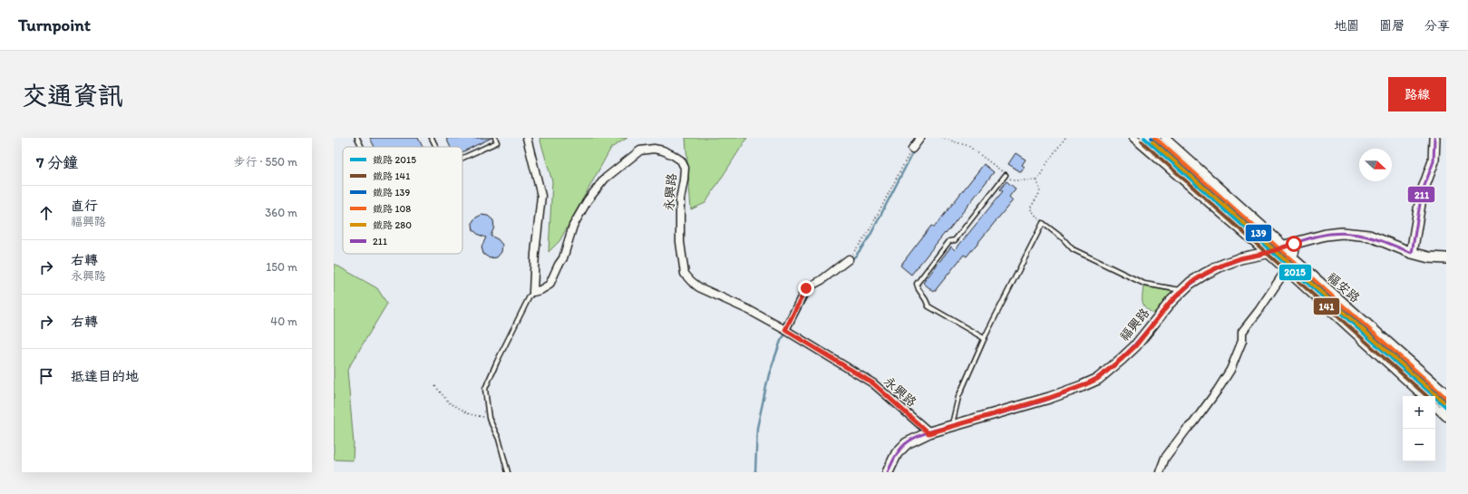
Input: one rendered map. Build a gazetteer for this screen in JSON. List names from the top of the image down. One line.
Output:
{"streets":{"street":["永興路","福安路","福興路"]},"crossings":[["永興路","福興路"],["福安路","福興路"]],"lines":["rail line 2015","rail line 139","rail line 108","transit line 211","rail line 141","rail line 280"],"legend":["鐵路 2015","鐵路 141","鐵路 139","鐵路 108","鐵路 280","211"],"north":"right","page":{"header":"Turnpoint","nav":["地圖","圖層","分享"],"buttons":"路線","title":"交通資訊","heading":["7 分鐘","步行 · 550 m"],"list":[["直行","福興路","360 m"],["右轉","永興路","150 m"],["右轉","40 m"],"抵達目的地"],"map_buttons":["+","−"]}}
